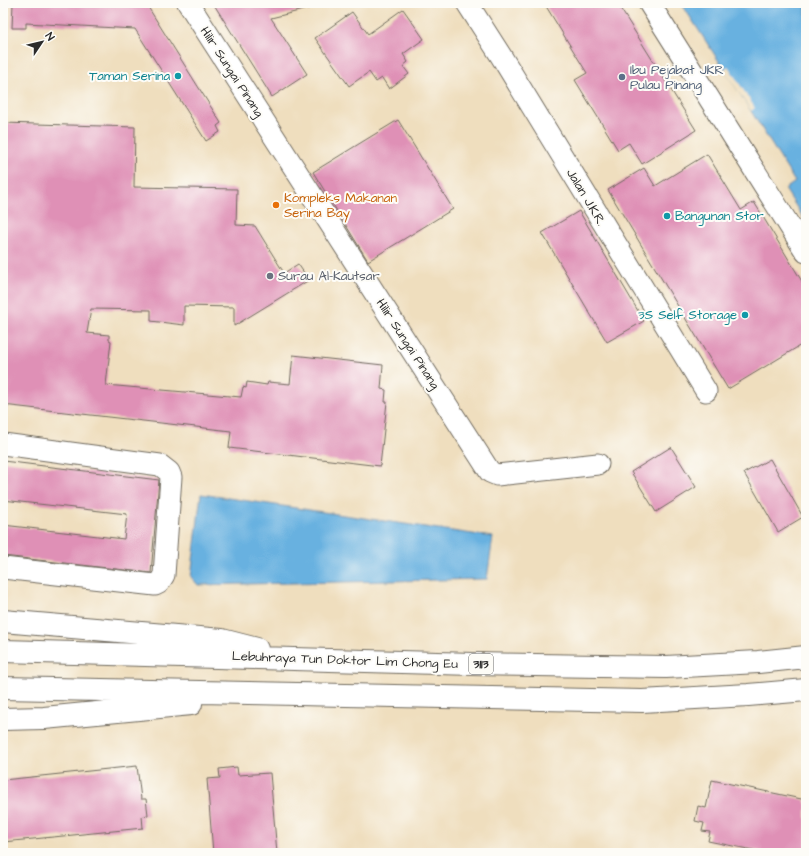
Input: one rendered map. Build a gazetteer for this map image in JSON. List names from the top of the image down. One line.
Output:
{"streets":{"highway":["Lebuhraya Tun Doktor Lim Chong Eu","3113"],"street":["Hilir Sungai Pinang","Jalan J.K.R."]},"places":["Taman Serina","Ibu Pejabat JKR Pulau Pinang","Kompleks Makanan Serina Bay","Bangunan Stor","Surau Al-Kautsar","3S Self Storage"],"north":"top right"}
